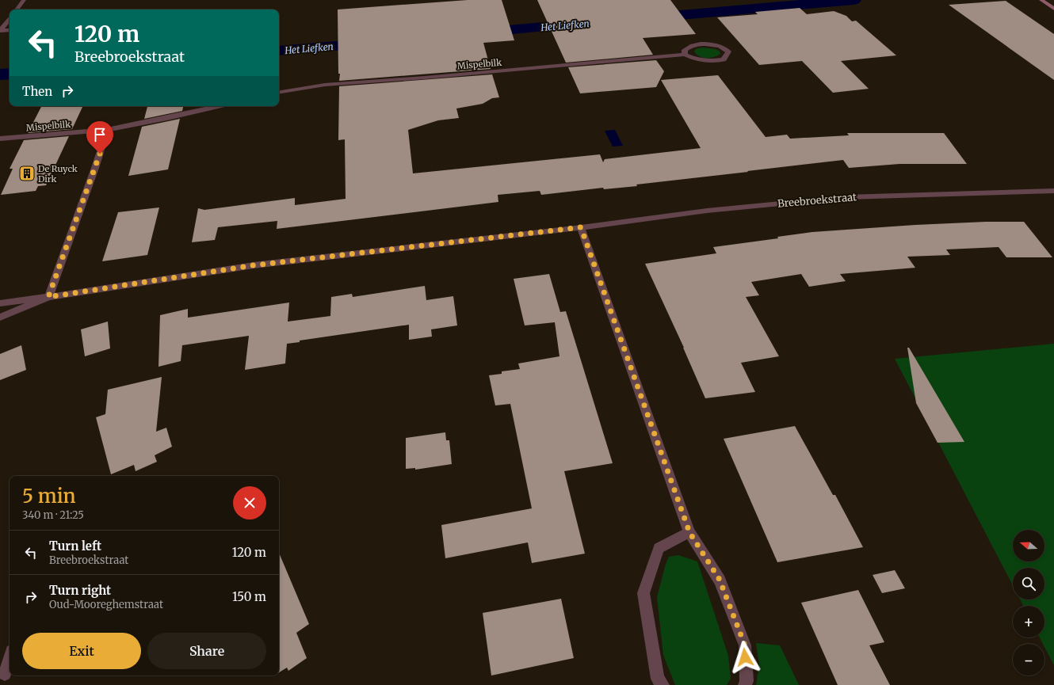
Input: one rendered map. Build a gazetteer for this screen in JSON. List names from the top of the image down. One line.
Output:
{"streets":{"street":["Mispelbilk","Breebroekstraat"]},"water":["Het Liefken"],"places":{"building":["De Ruyck Dirk"]},"north":"left","page":{"turn":["120 m","Breebroekstraat"],"then":"Then","heading":["5 min","340 m · 21:25"],"map_buttons":["+","−"],"list":[{"name":"Turn left","note":"Breebroekstraat","value":"120 m"},{"name":"Turn right","note":"Oud-Mooreghemstraat","value":"150 m"}],"buttons":["Exit","Share"]}}
